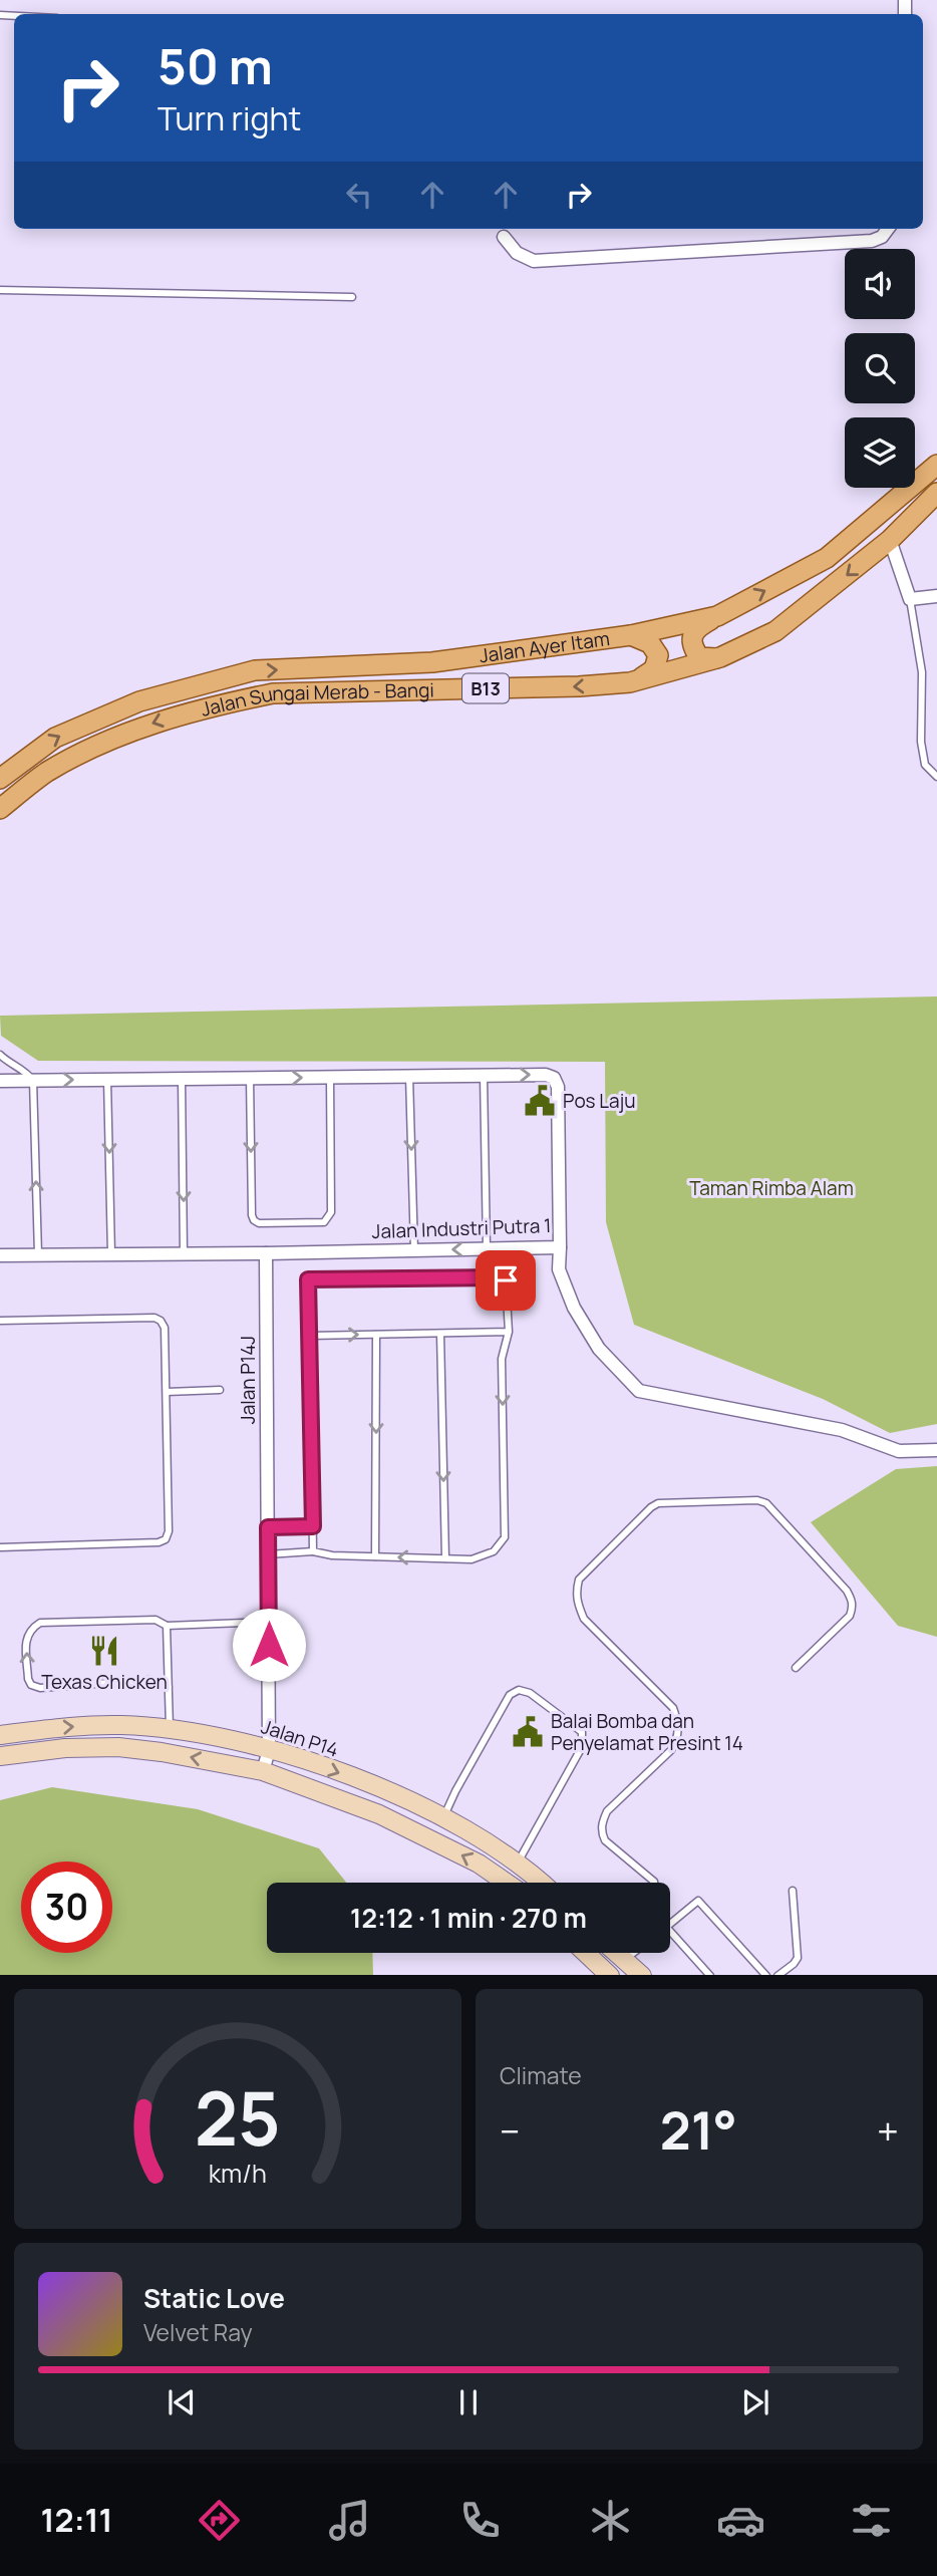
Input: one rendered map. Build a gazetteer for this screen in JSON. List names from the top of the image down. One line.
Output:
{"streets":{"main road":["Jalan Ayer Itam","B13","Jalan Sungai Merab - Bangi","Jalan P14"],"street":["Jalan Industri Putra 1","Jalan P14J"]},"crossings":[["Jalan Industri Putra 1","Jalan P14J"],["Jalan P14J","Jalan P14"]],"one_way":["Jalan Ayer Itam","Jalan Sungai Merab - Bangi"],"parks":["Taman Rimba Alam"],"places":{"public building":["Pos Laju","Balai Bomba dan Penyelamat Presint 14"],"restaurant":["Texas Chicken"]},"page":{"turn":["50 m","Turn right"],"limit":"30","trip":"12:12 · 1 min · 270 m","tile":"Climate","heat":["−","21°","+"],"song":["Static Love","Velvet Ray"],"tabs":"12:11","gauge":["25","km/h"]}}
